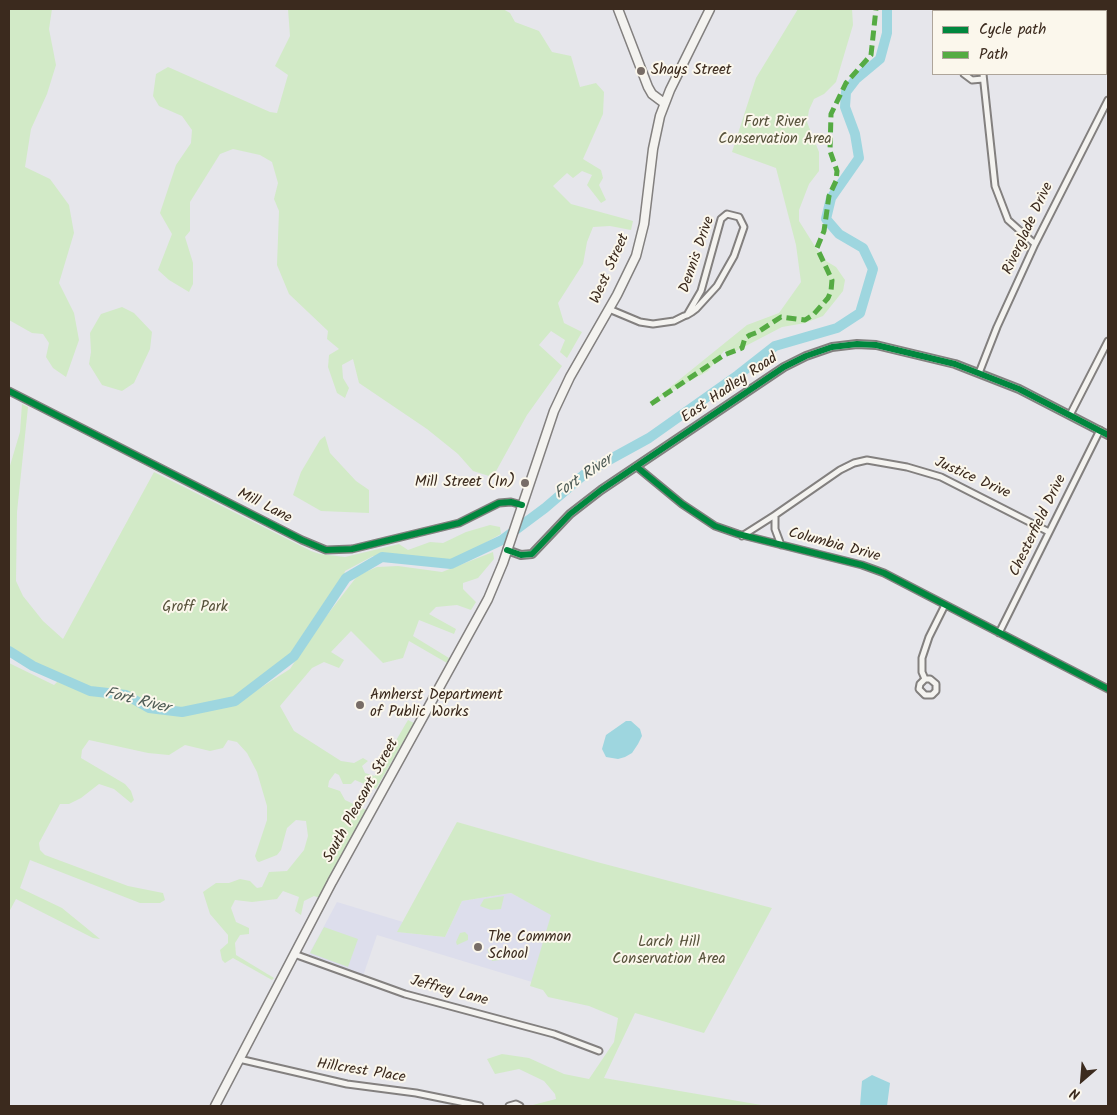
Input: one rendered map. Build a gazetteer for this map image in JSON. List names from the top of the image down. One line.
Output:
{"streets":{"main road":["West Street","South Pleasant Street"],"street":["Riverglade Drive","Dennis Drive","East Hadley Road","Justice Drive","Mill Lane","Chesterfield Drive","Columbia Drive","Jeffrey Lane","Hillcrest Place"]},"crossings":[["Riverglade Drive","East Hadley Road"],["Dennis Drive","West Street"],["West Street","Mill Lane"],["West Street","South Pleasant Street"],["East Hadley Road","Chesterfield Drive"],["East Hadley Road","Columbia Drive"],["East Hadley Road","South Pleasant Street"],["Justice Drive","Chesterfield Drive"],["Justice Drive","Columbia Drive"],["Mill Lane","South Pleasant Street"],["Chesterfield Drive","Columbia Drive"],["South Pleasant Street","Jeffrey Lane"],["South Pleasant Street","Hillcrest Place"]],"water":["Fort River"],"parks":["Fort River Conservation Area","Groff Park","Larch Hill Conservation Area"],"places":["Shays Street","Mill Street (In)","Amherst Department of Public Works","The Common School"],"legend":["Cycle path","Path"],"north":"bottom left"}
